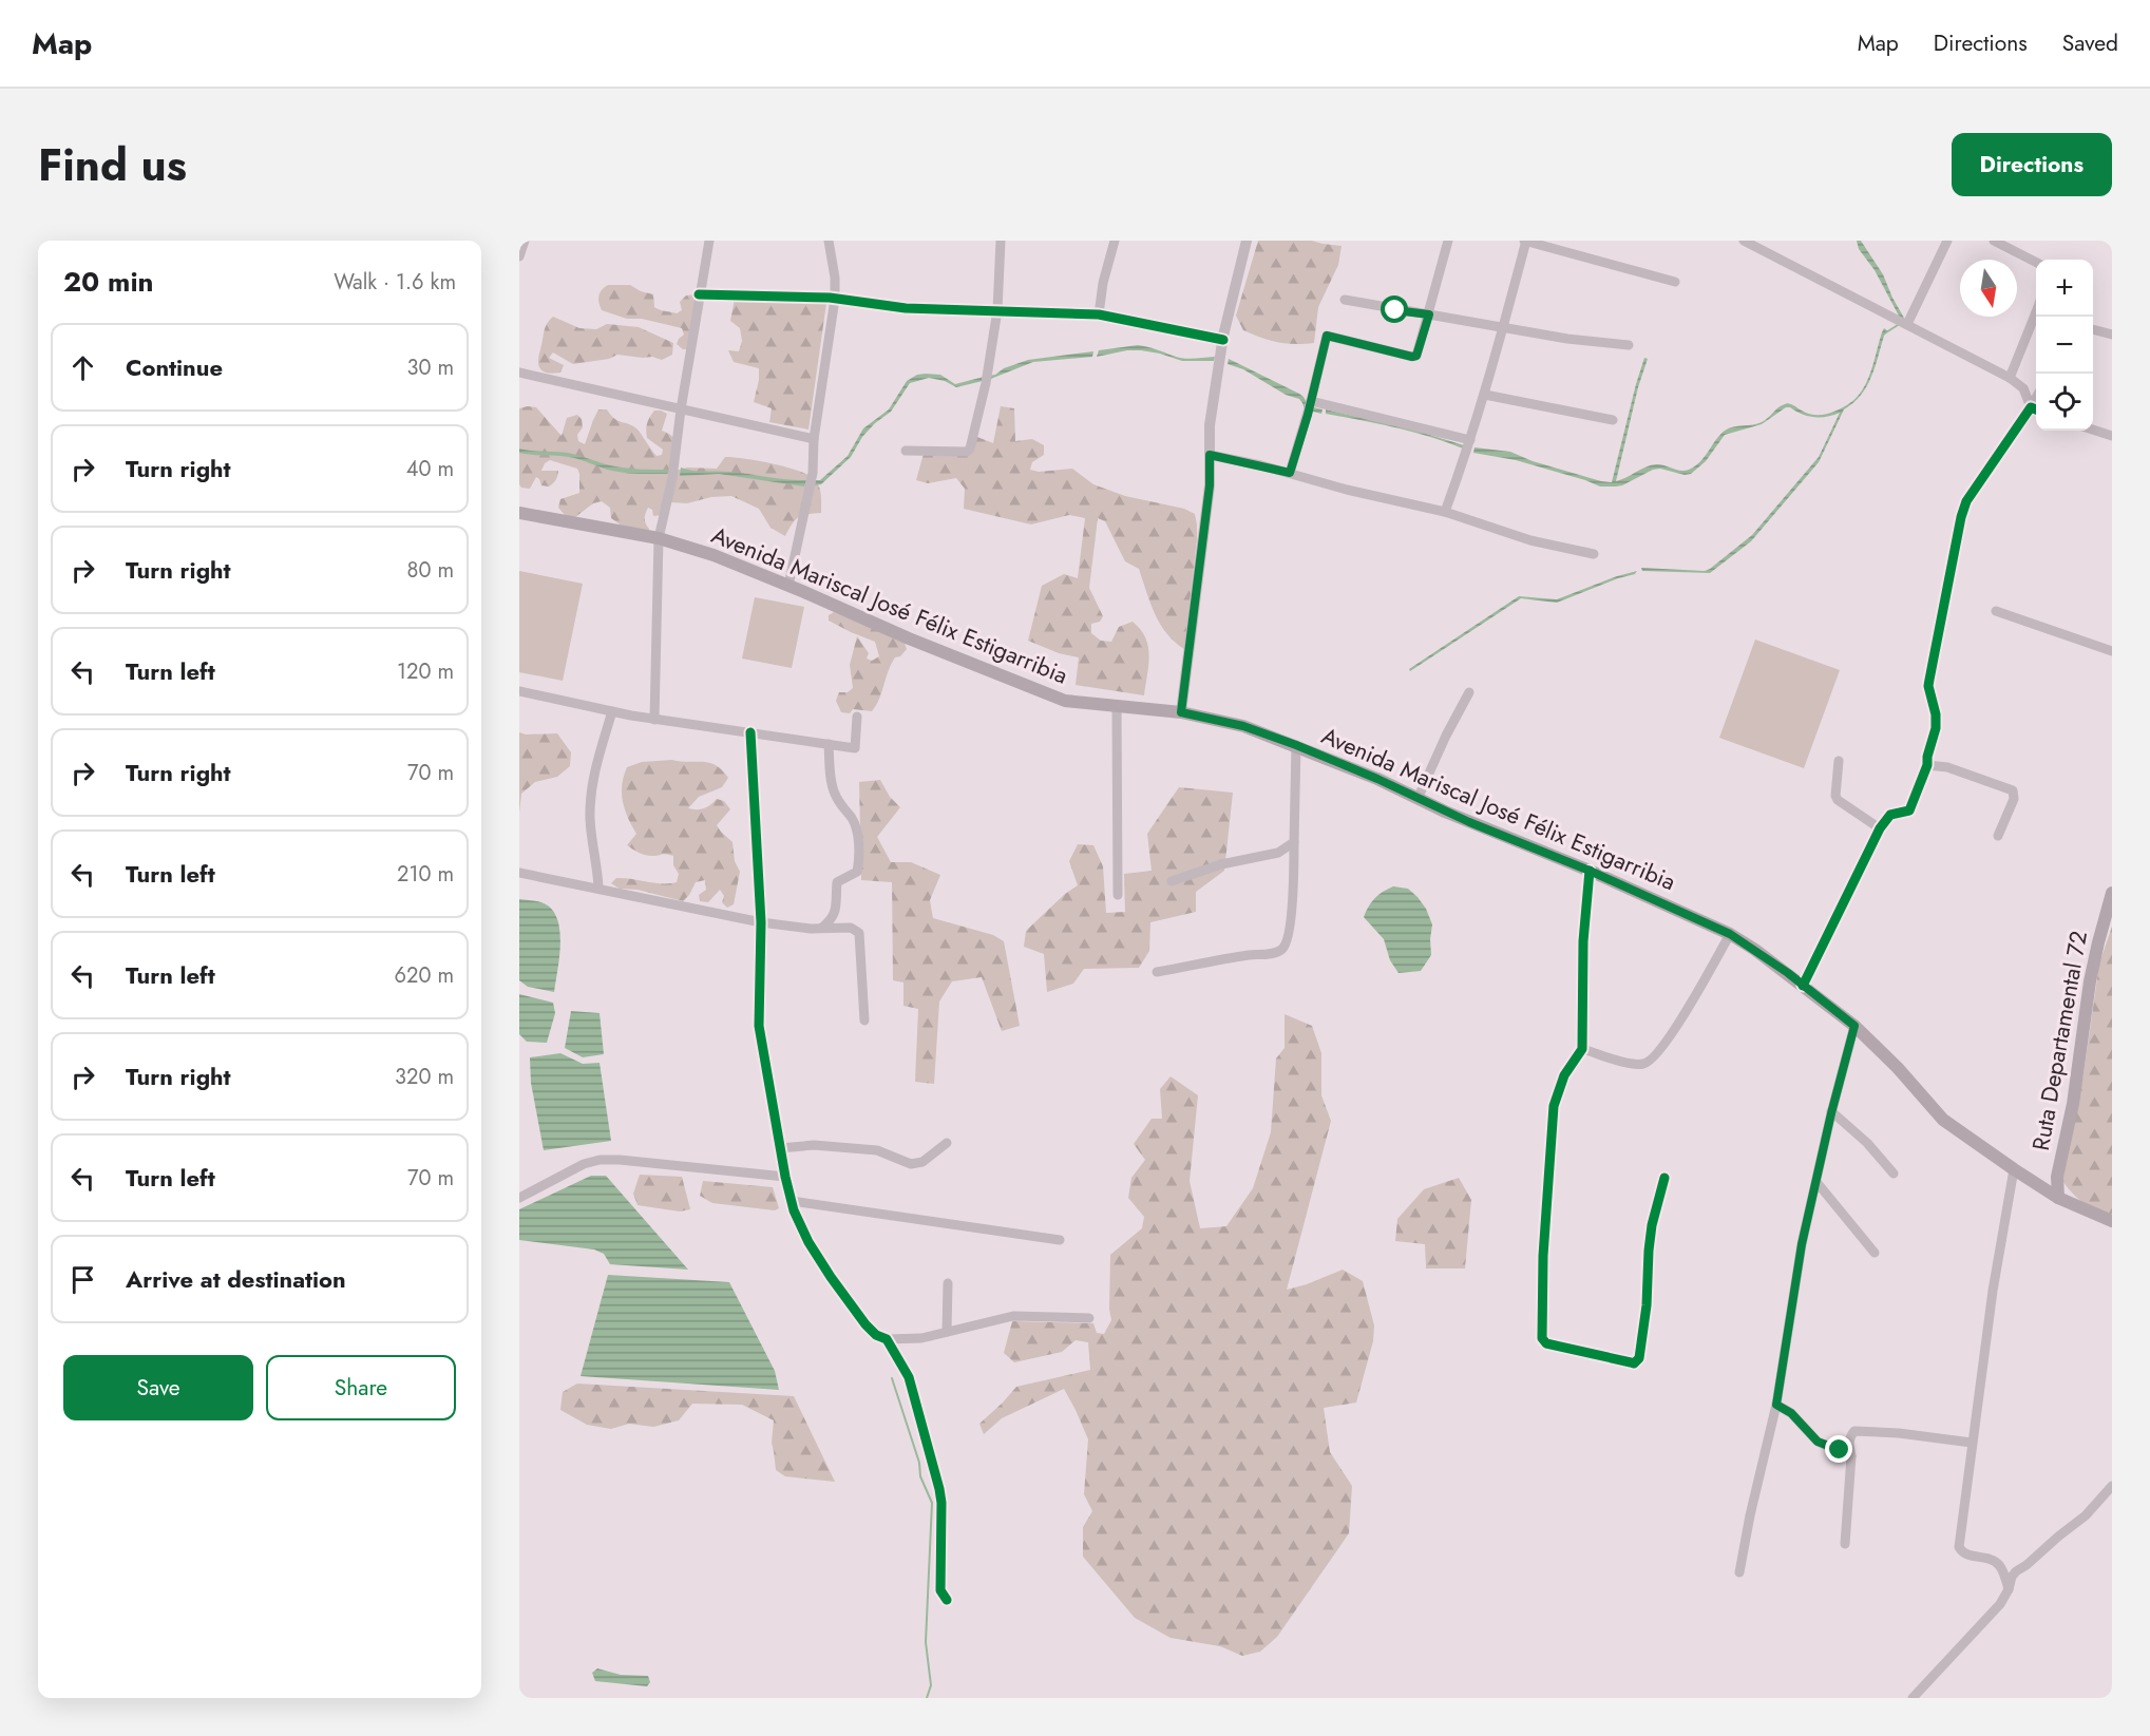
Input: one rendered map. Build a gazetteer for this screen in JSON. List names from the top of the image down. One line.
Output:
{"streets":{"main road":["Avenida Mariscal José Félix Estigarribia","Ruta Departamental 72"]},"crossings":[["Avenida Mariscal José Félix Estigarribia","Ruta Departamental 72"]],"north":"bottom","page":{"header":"Map","nav":["Map","Directions","Saved"],"title":"Find us","buttons":["Directions",["Save","Share"]],"heading":["20 min","Walk · 1.6 km"],"map_buttons":["+","−"],"list":[["Continue","30 m"],["Turn right","40 m"],["Turn right","80 m"],["Turn left","120 m"],["Turn right","70 m"],["Turn left","210 m"],["Turn left","620 m"],["Turn right","320 m"],["Turn left","70 m"],"Arrive at destination"]}}
